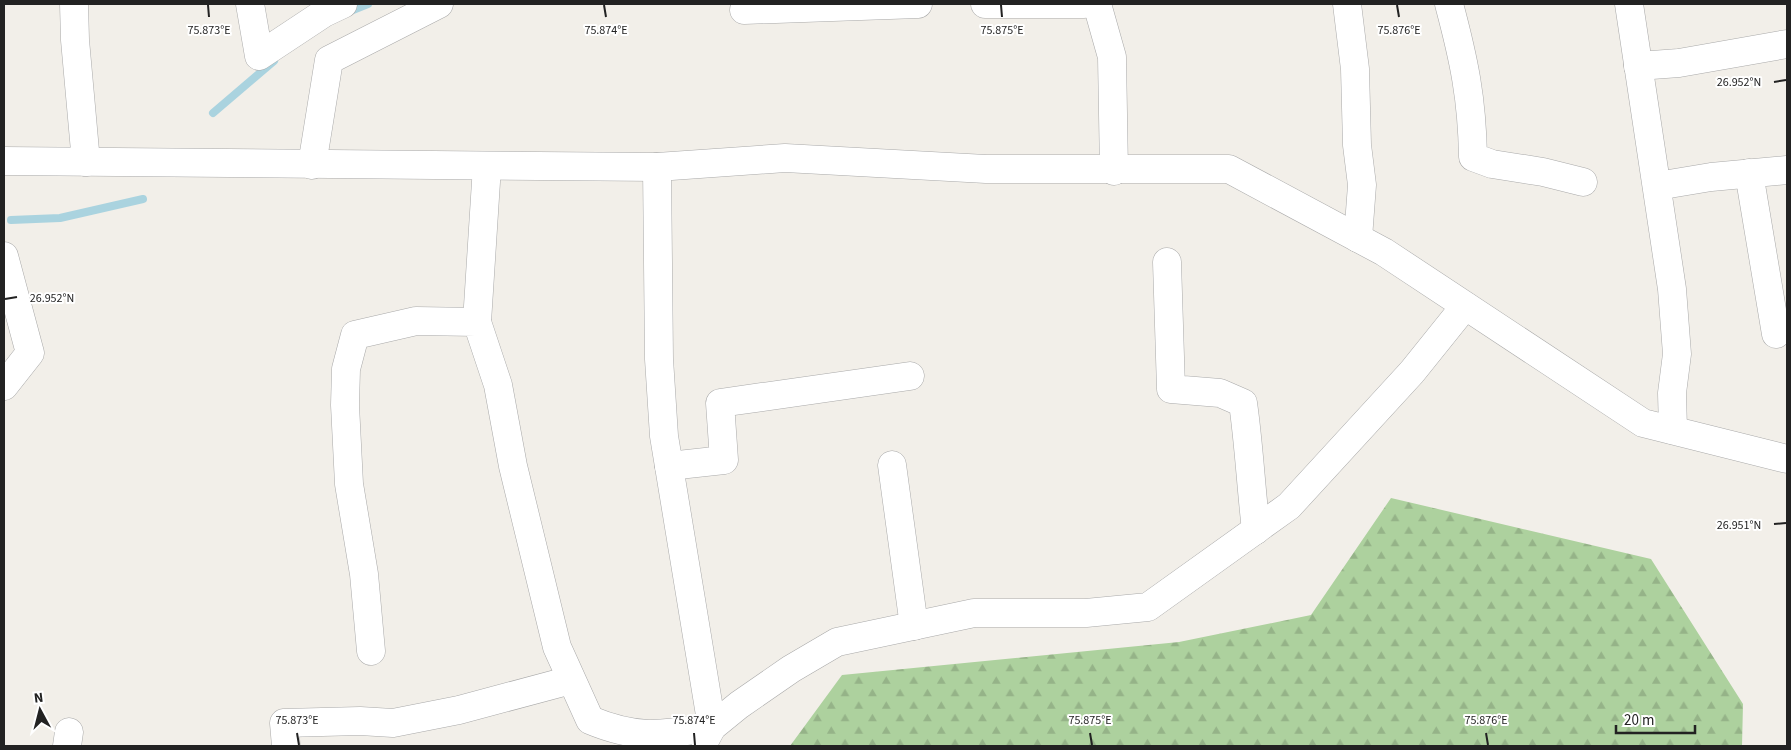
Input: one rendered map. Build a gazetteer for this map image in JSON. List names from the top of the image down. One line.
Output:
{"scale_bar":"20 m","north":"top","coordinates":["75.873°E","75.874°E","75.875°E","75.876°E","26.952°N","26.951°N"]}
